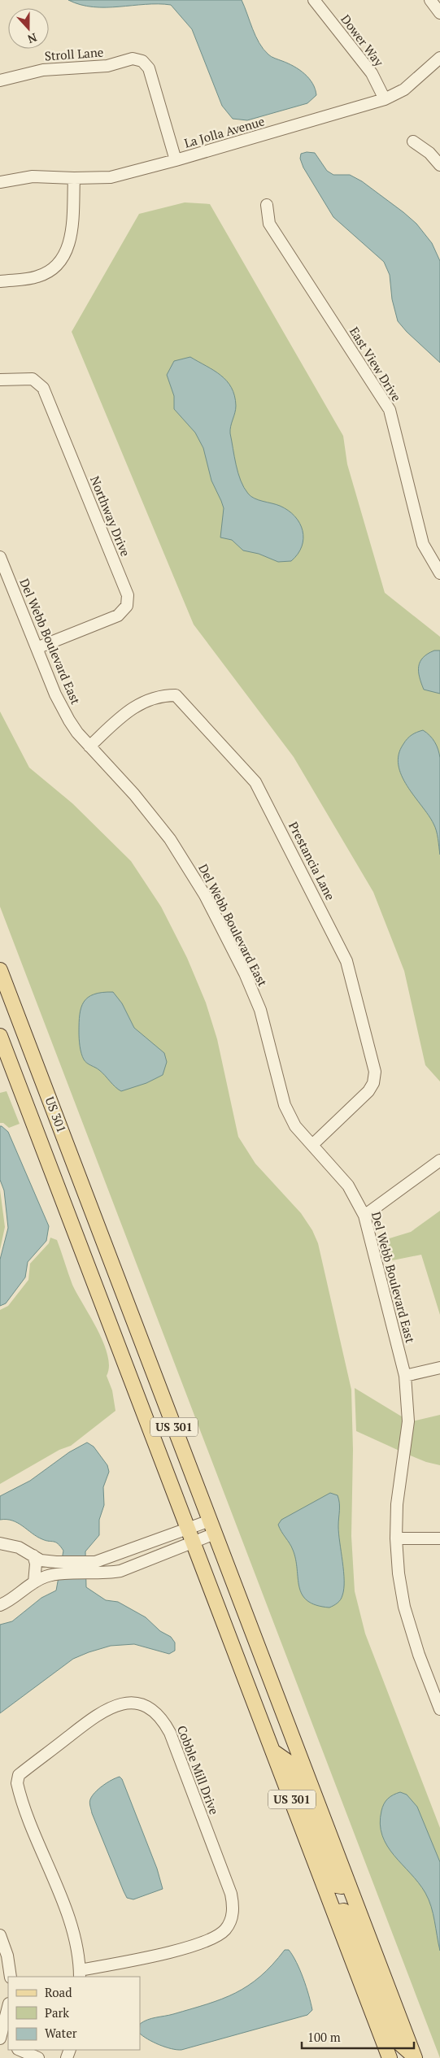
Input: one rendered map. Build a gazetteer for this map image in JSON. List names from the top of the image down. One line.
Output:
{"streets":{"main road":["US 301"],"street":["Dower Way","Stroll Lane","La Jolla Avenue","East View Drive","Northway Drive","Del Webb Boulevard East","Prestancia Lane","Cobble Mill Drive"]},"crossings":[["Dower Way","La Jolla Avenue"],["Stroll Lane","La Jolla Avenue"],["Northway Drive","Del Webb Boulevard East"],["Del Webb Boulevard East","Prestancia Lane"]],"legend":["Road","Park","Water"],"scale_bar":"100 m","north":"bottom"}
